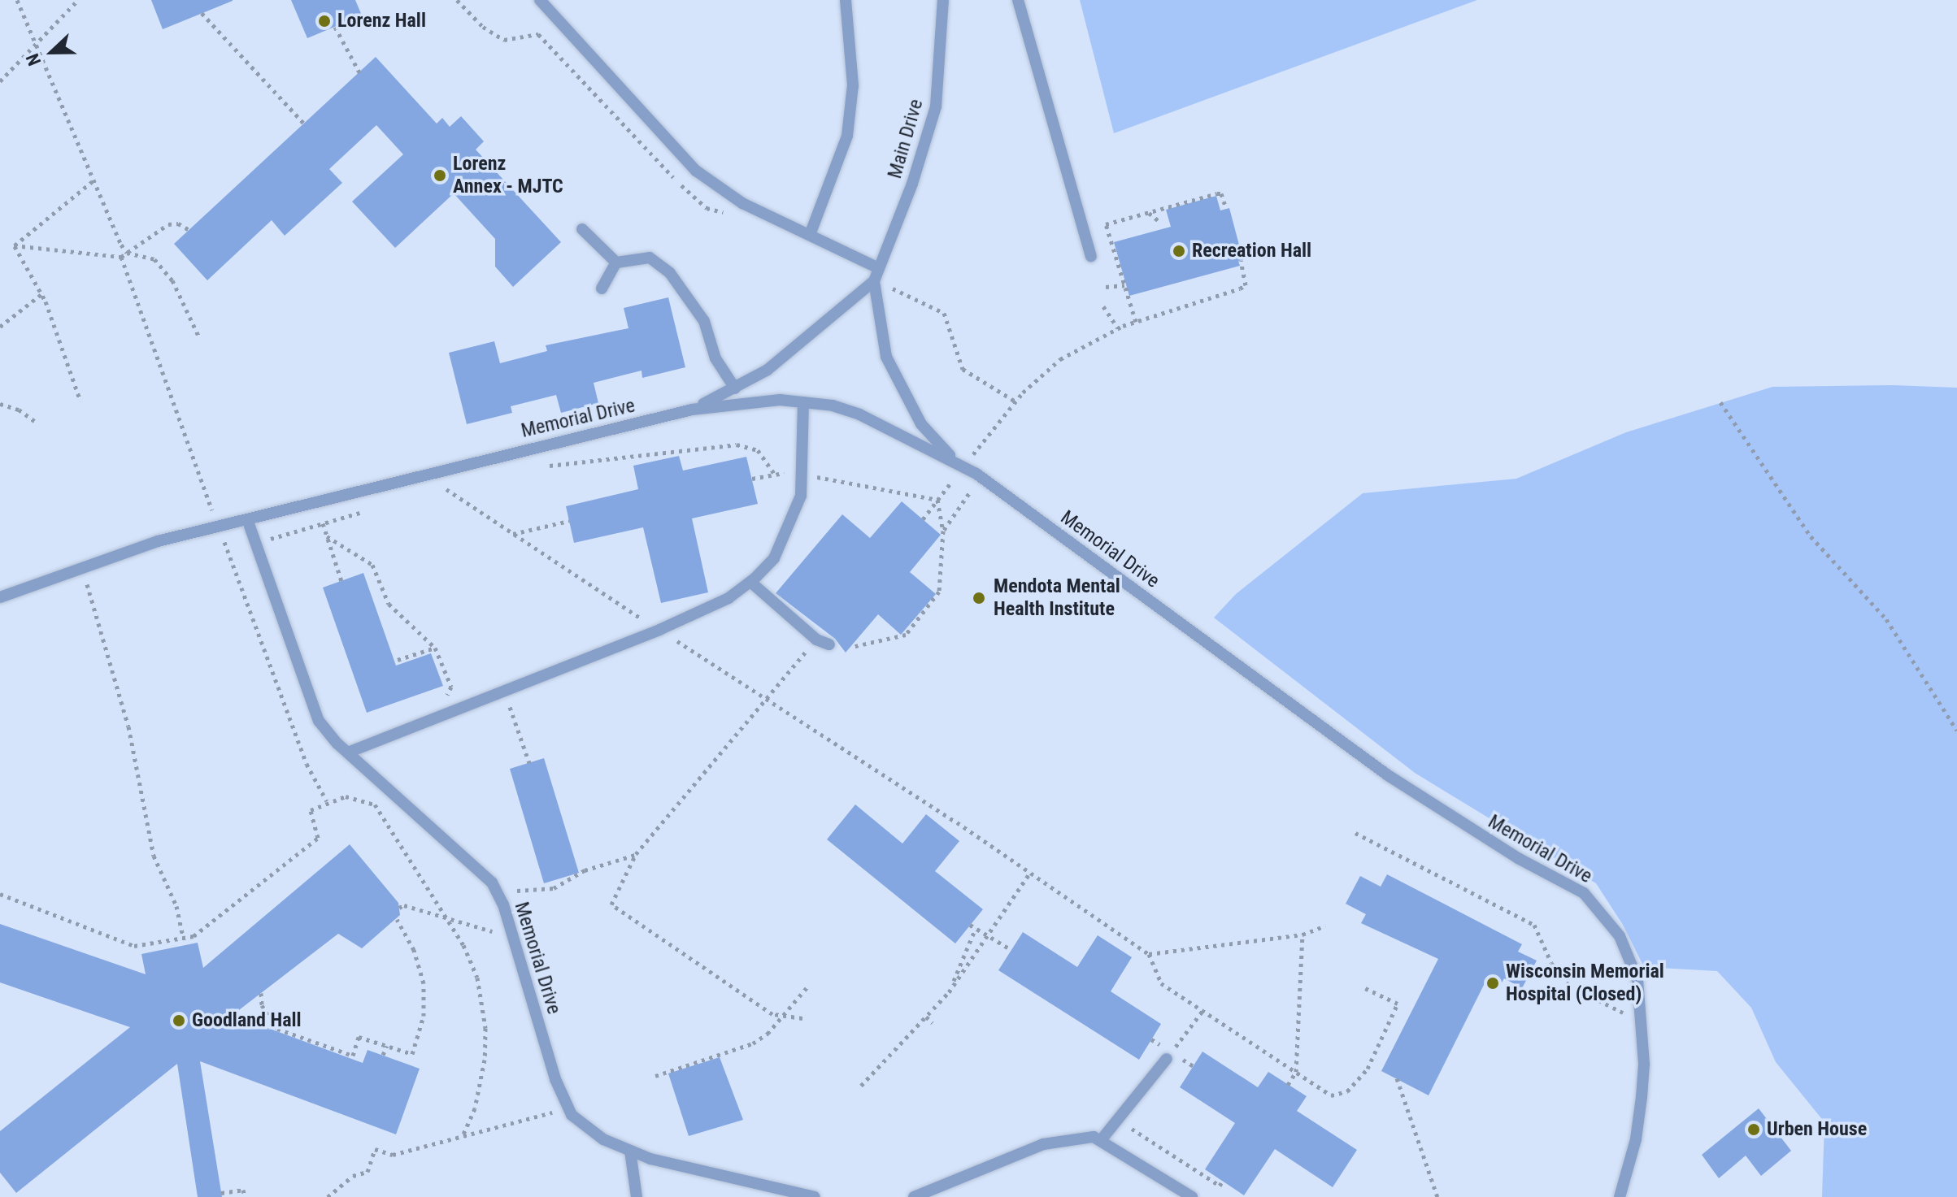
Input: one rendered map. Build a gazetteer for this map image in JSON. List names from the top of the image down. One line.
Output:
{"streets":{"lane":["Main Drive","Memorial Drive"]},"crossings":[["Main Drive","Memorial Drive"]],"places":["Lorenz Hall","Lorenz Annex - MJTC","Recreation Hall","Mendota Mental Health Institute","Wisconsin Memorial Hospital (Closed)","Goodland Hall","Urben House"],"north":"left"}
